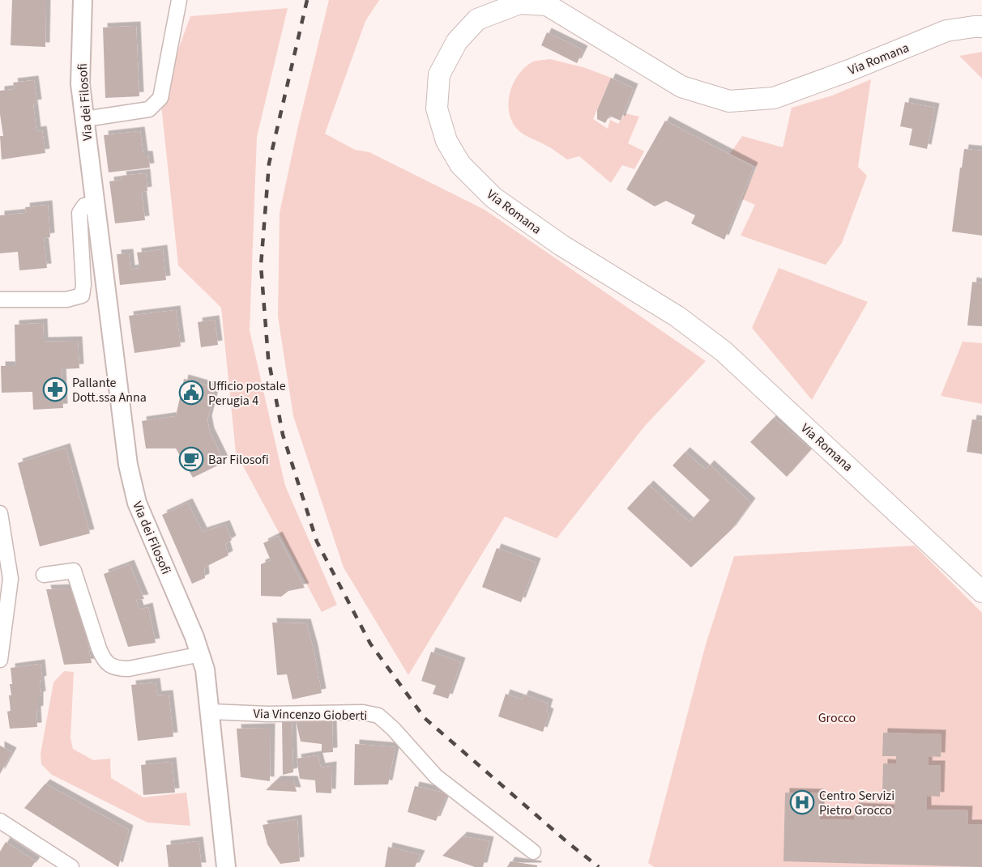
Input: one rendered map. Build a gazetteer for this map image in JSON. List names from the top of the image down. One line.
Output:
{"streets":{"main road":["Via Romana"],"street":["Via dei Filosofi","Via Vincenzo Gioberti"]},"crossings":[["Via dei Filosofi","Via Vincenzo Gioberti"]],"parks":["Grocco"],"places":{"pharmacy":["Pallante Dott.ssa Anna"],"public building":["Ufficio postale Perugia 4"],"cafe":["Bar Filosofi"],"hospital":["Centro Servizi Pietro Grocco"]}}
